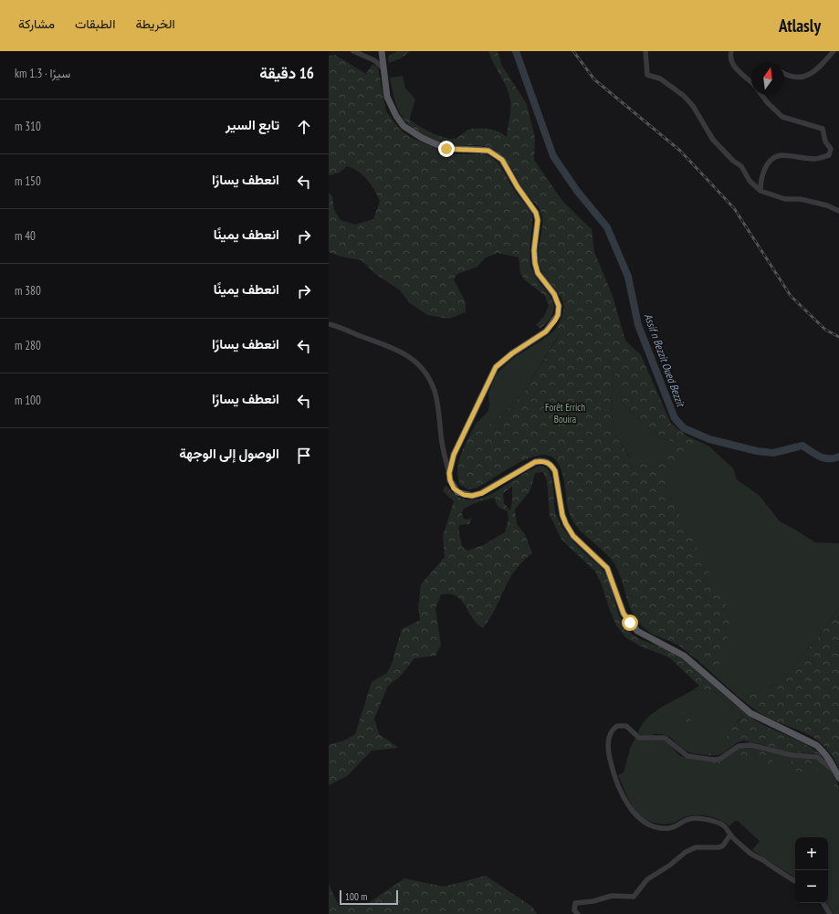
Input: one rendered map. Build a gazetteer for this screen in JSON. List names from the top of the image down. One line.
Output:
{"water":["Assif n Bezzit Oued Bezzit"],"parks":["Forêt Errich Bouira"],"scale_bar":"100 m","north":"top","page":{"header":"Atlasly","nav":["الخريطة","الطبقات","مشاركة"],"heading":["16 دقيقة","سيرًا · 1.3 km"],"list":[["تابع السير","310 m"],["انعطف يسارًا","150 m"],["انعطف يمينًا","40 m"],["انعطف يمينًا","380 m"],["انعطف يسارًا","280 m"],["انعطف يسارًا","100 m"],"الوصول إلى الوجهة"],"map_buttons":["+","−"],"scale":"100 m"}}
